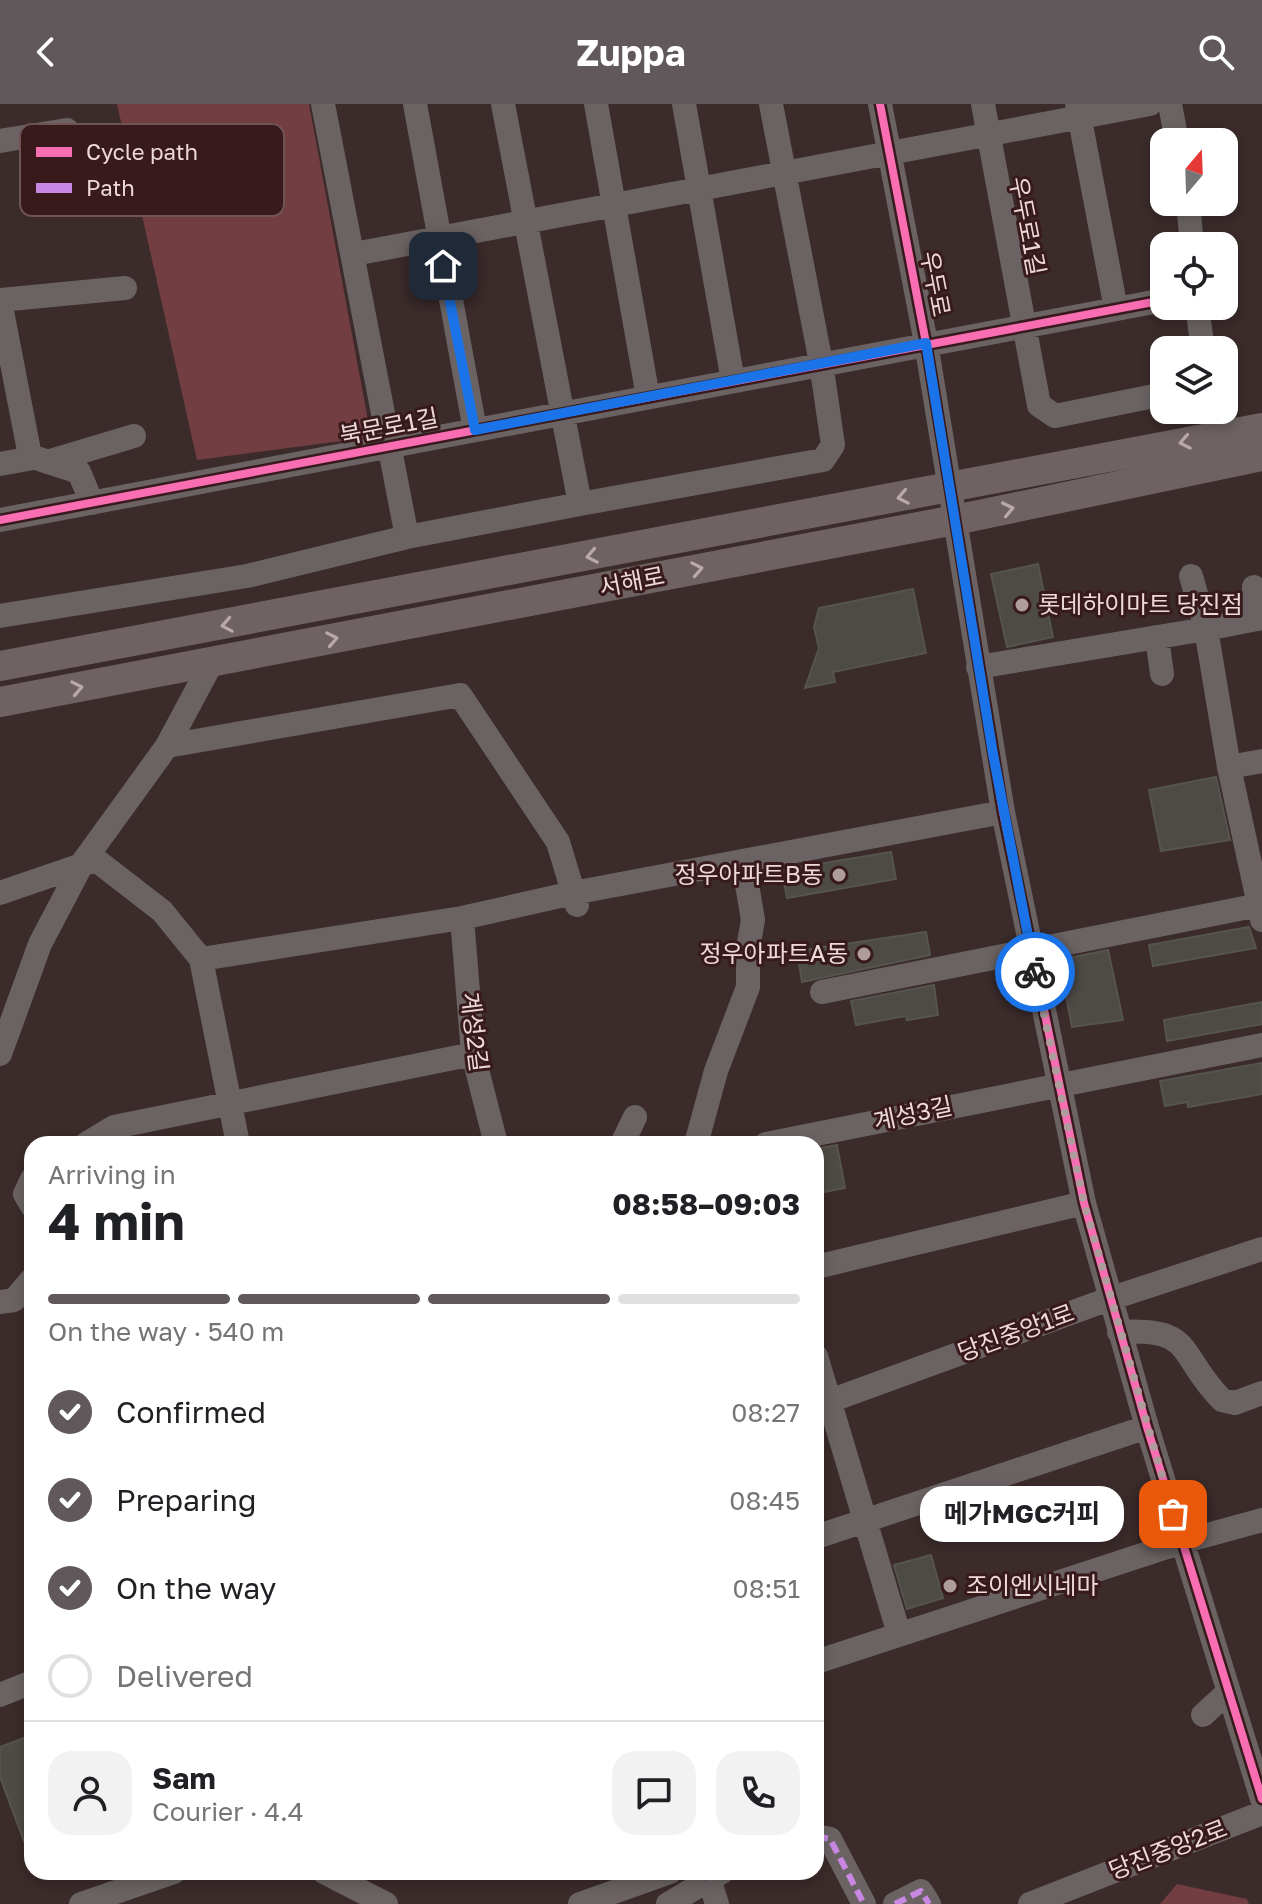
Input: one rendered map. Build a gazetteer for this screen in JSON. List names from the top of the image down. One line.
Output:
{"streets":{"main road":["서해로"],"street":["우두로1길","우두로","북문로1길","계성2길","계성3길","당진중앙1로","당진중앙2로"]},"crossings":[["우두로","북문로1길"],["우두로","서해로"]],"places":["롯데하이마트 당진점","정우아파트B동","정우아파트A동","메가MGC커피","조이엔시네마"],"legend":["Cycle path","Path"],"north":"top","page":{"header":"Zuppa","heading":["4 min","Arriving in","08:58–09:03"],"panel":["Sam","Courier · 4.4"],"bar":"On the way · 540 m","list":[["Confirmed","08:27"],["Preparing","08:45"],["On the way","08:51"],"Delivered"],"bubble":"메가MGC커피"}}
